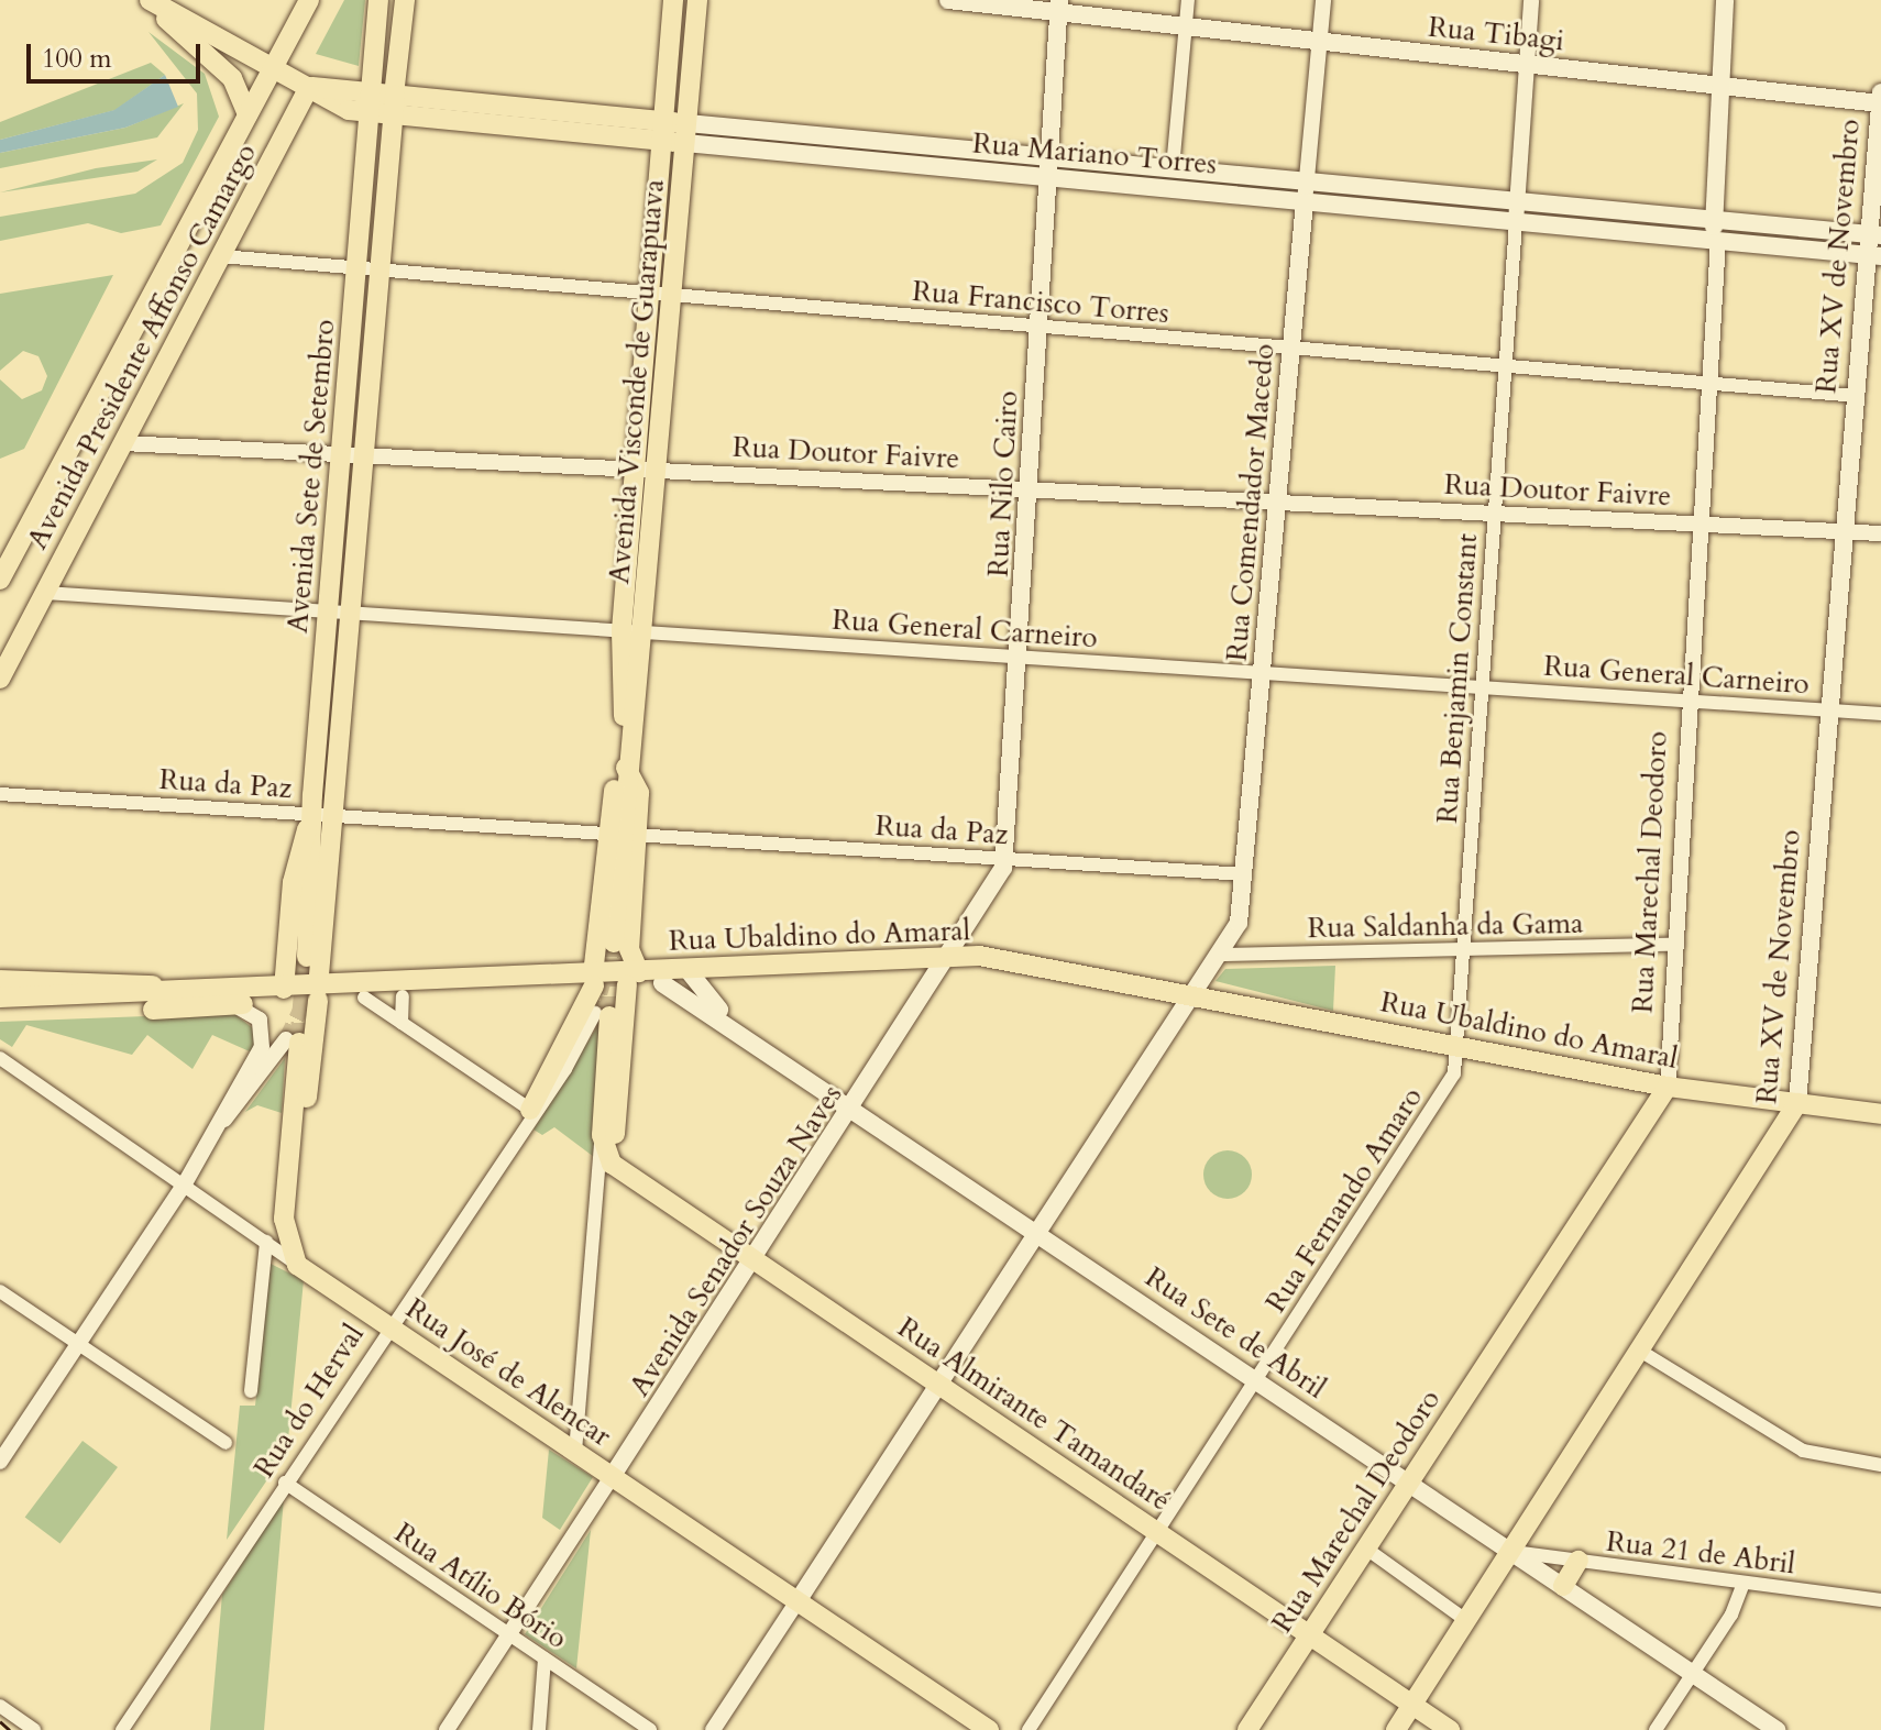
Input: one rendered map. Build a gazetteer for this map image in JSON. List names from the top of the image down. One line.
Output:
{"streets":{"main road":["Rua Tibagi","Rua Mariano Torres","Rua XV de Novembro","Avenida Presidente Affonso Camargo","Avenida Visconde de Guarapuava","Avenida Sete de Setembro","Rua Nilo Cairo","Rua Comendador Macedo","Rua Marechal Deodoro","Rua Ubaldino do Amaral","Avenida Senador Souza Naves","Rua Sete de Abril","Rua José de Alencar","Rua Almirante Tamandaré"],"street":["Rua Francisco Torres","Rua Doutor Faivre","Rua General Carneiro","Rua Benjamin Constant","Rua da Paz","Rua Saldanha da Gama","Rua Fernando Amaro","Rua do Herval","Rua 21 de Abril","Rua Atílio Bório"]},"crossings":[["Rua Tibagi","Rua XV de Novembro"],["Rua Tibagi","Rua Nilo Cairo"],["Rua Tibagi","Rua Comendador Macedo"],["Rua Tibagi","Rua Benjamin Constant"],["Rua Tibagi","Rua Marechal Deodoro"],["Rua Mariano Torres","Rua XV de Novembro"],["Rua Mariano Torres","Avenida Presidente Affonso Camargo"],["Rua Mariano Torres","Avenida Visconde de Guarapuava"],["Rua Mariano Torres","Avenida Sete de Setembro"],["Rua Mariano Torres","Rua Nilo Cairo"],["Rua Mariano Torres","Rua Comendador Macedo"],["Rua Mariano Torres","Rua Benjamin Constant"],["Rua Mariano Torres","Rua Marechal Deodoro"],["Rua XV de Novembro","Rua Francisco Torres"],["Rua XV de Novembro","Rua Doutor Faivre"],["Rua XV de Novembro","Rua General Carneiro"],["Rua XV de Novembro","Rua Ubaldino do Amaral"],["Rua XV de Novembro","Rua Sete de Abril"],["Rua XV de Novembro","Rua Almirante Tamandaré"],["Rua XV de Novembro","Rua 21 de Abril"],["Rua Francisco Torres","Avenida Presidente Affonso Camargo"],["Rua Francisco Torres","Avenida Visconde de Guarapuava"],["Rua Francisco Torres","Avenida Sete de Setembro"],["Rua Francisco Torres","Rua Nilo Cairo"],["Rua Francisco Torres","Rua Comendador Macedo"],["Rua Francisco Torres","Rua Benjamin Constant"],["Rua Francisco Torres","Rua Marechal Deodoro"],["Avenida Presidente Affonso Camargo","Rua Doutor Faivre"],["Avenida Presidente Affonso Camargo","Rua General Carneiro"],["Avenida Visconde de Guarapuava","Rua Doutor Faivre"],["Avenida Visconde de Guarapuava","Rua General Carneiro"],["Rua Doutor Faivre","Avenida Sete de Setembro"],["Rua Doutor Faivre","Rua Nilo Cairo"],["Rua Doutor Faivre","Rua Comendador Macedo"],["Rua Doutor Faivre","Rua Benjamin Constant"],["Rua Doutor Faivre","Rua Marechal Deodoro"],["Avenida Sete de Setembro","Rua General Carneiro"],["Avenida Sete de Setembro","Rua da Paz"],["Rua Nilo Cairo","Rua General Carneiro"],["Rua Nilo Cairo","Rua da Paz"],["Rua Nilo Cairo","Rua Ubaldino do Amaral"],["Rua Nilo Cairo","Avenida Senador Souza Naves"],["Rua Comendador Macedo","Rua General Carneiro"],["Rua Comendador Macedo","Rua da Paz"],["Rua Comendador Macedo","Rua Saldanha da Gama"],["Rua Comendador Macedo","Rua Ubaldino do Amaral"],["Rua Comendador Macedo","Rua Sete de Abril"],["Rua Comendador Macedo","Rua José de Alencar"],["Rua Comendador Macedo","Rua Almirante Tamandaré"],["Rua General Carneiro","Rua Benjamin Constant"],["Rua General Carneiro","Rua Marechal Deodoro"],["Rua Benjamin Constant","Rua Saldanha da Gama"],["Rua Benjamin Constant","Rua Ubaldino do Amaral"],["Rua Benjamin Constant","Rua Fernando Amaro"],["Rua Marechal Deodoro","Rua Saldanha da Gama"],["Rua Marechal Deodoro","Rua Ubaldino do Amaral"],["Rua Marechal Deodoro","Rua Sete de Abril"],["Rua Marechal Deodoro","Rua Almirante Tamandaré"],["Rua Ubaldino do Amaral","Rua Fernando Amaro"],["Rua Ubaldino do Amaral","Avenida Senador Souza Naves"],["Rua Ubaldino do Amaral","Rua Sete de Abril"],["Rua Fernando Amaro","Rua Sete de Abril"],["Rua Fernando Amaro","Rua Almirante Tamandaré"],["Avenida Senador Souza Naves","Rua Sete de Abril"],["Avenida Senador Souza Naves","Rua José de Alencar"],["Avenida Senador Souza Naves","Rua Almirante Tamandaré"],["Avenida Senador Souza Naves","Rua Atílio Bório"],["Rua Sete de Abril","Rua 21 de Abril"],["Rua José de Alencar","Rua do Herval"],["Rua do Herval","Rua Atílio Bório"]],"scale_bar":"100 m"}
